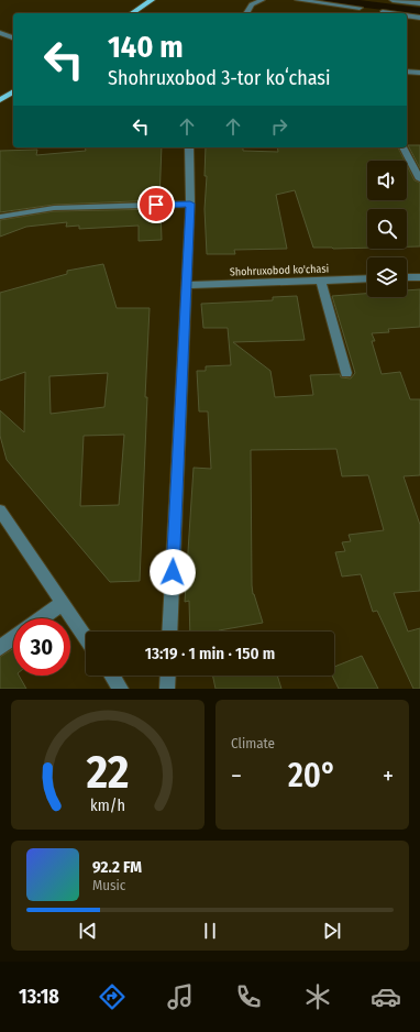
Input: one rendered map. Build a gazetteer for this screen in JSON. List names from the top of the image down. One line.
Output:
{"streets":{"street":["Shohruxobod ko'chasi"]},"page":{"turn":["140 m","Shohruxobod 3-tor koʻchasi"],"limit":"30","trip":"13:19 · 1 min · 150 m","tile":"Climate","heat":["−","20°","+"],"song":["92.2 FM","Music"],"tabs":"13:18","gauge":["22","km/h"]}}
